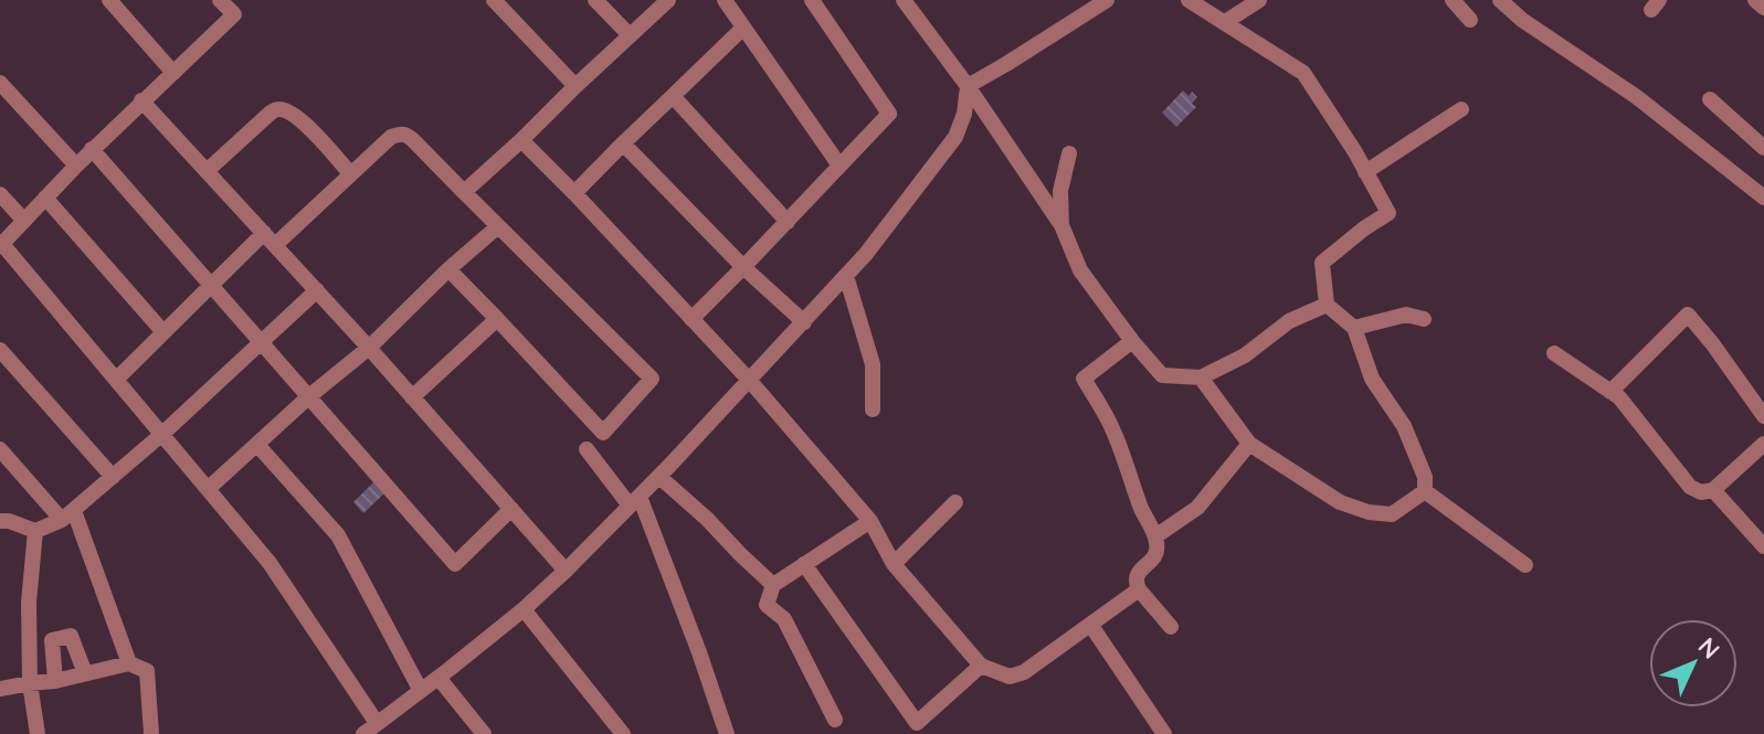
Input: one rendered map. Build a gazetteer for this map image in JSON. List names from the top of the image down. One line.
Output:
{"north":"top right"}
